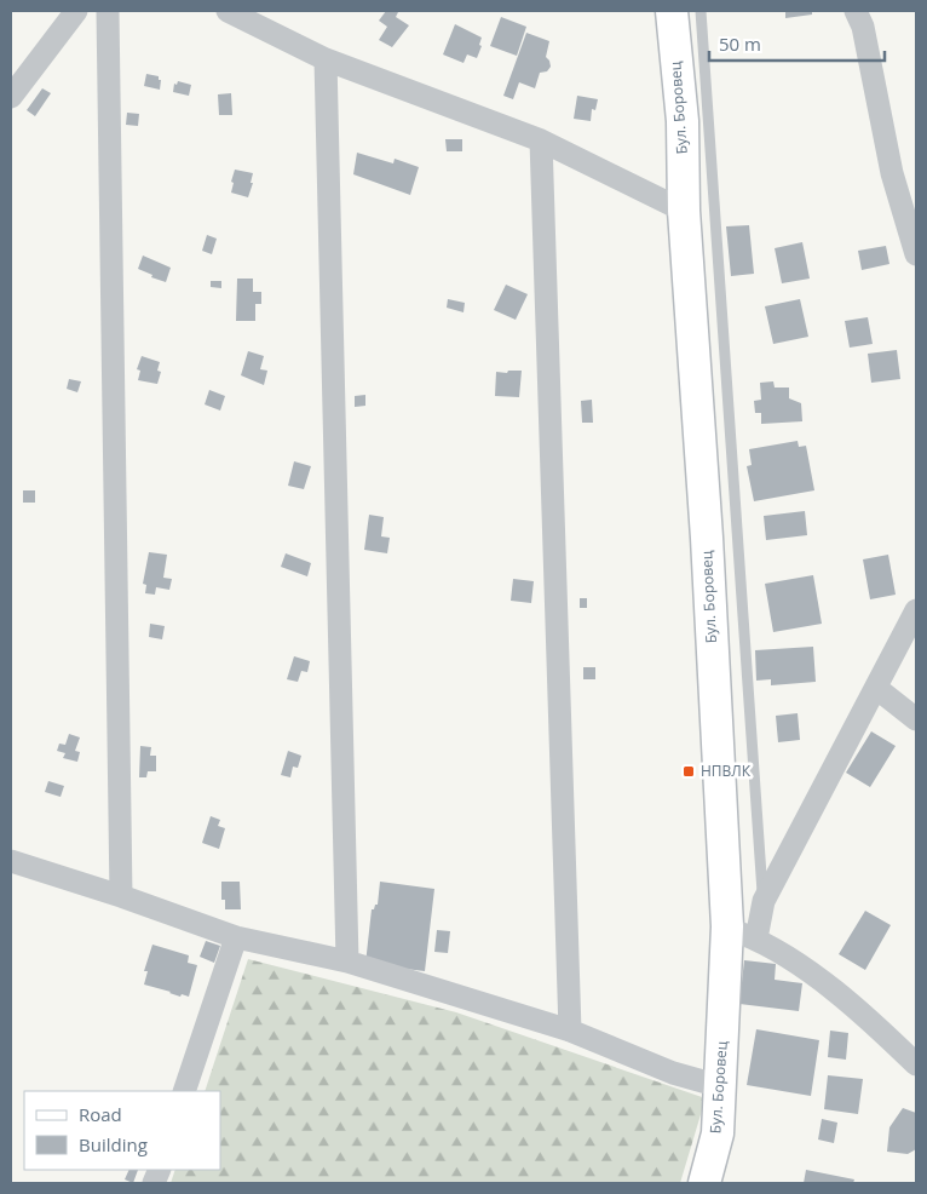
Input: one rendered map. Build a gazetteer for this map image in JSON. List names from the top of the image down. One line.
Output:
{"streets":{"street":["Бул. Боровец"]},"places":{"transit":["НПВЛК"]},"legend":["Road","Building"],"scale_bar":"50 m"}
